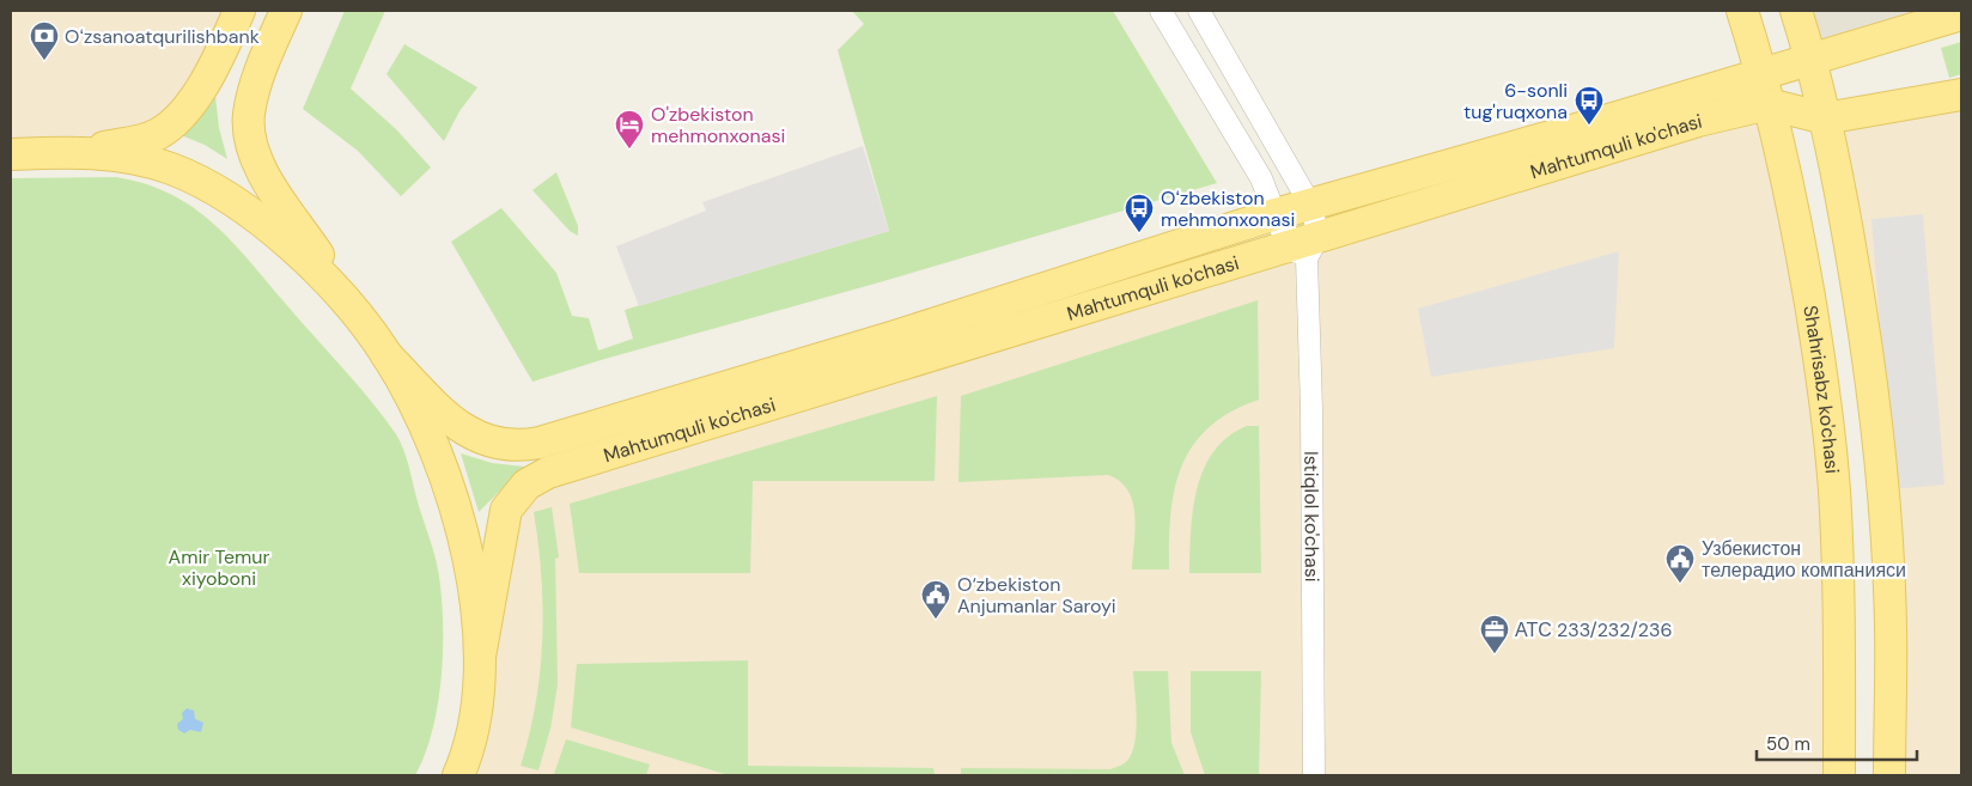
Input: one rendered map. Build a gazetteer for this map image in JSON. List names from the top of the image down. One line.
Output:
{"streets":{"main road":["Mahtumquli ko'chasi","Shahrisabz ko'chasi"],"street":["Istiqlol ko'chasi"]},"crossings":[["Mahtumquli ko'chasi","Shahrisabz ko'chasi"],["Mahtumquli ko'chasi","Istiqlol ko'chasi"]],"parks":["Amir Temur xiyoboni"],"places":{"bank":["Oʻzsanoatqurilishbank"],"bus stop":["6-sonli tug'ruqxona","Oʻzbekiston mehmonxonasi"],"hotel":["O'zbekiston mehmonxonasi"],"public building":["Узбекистон телерадио компанияси","O‘zbekiston Anjumanlar Saroyi"],"office":["АТС 233/232/236"]},"scale_bar":"50 m"}
